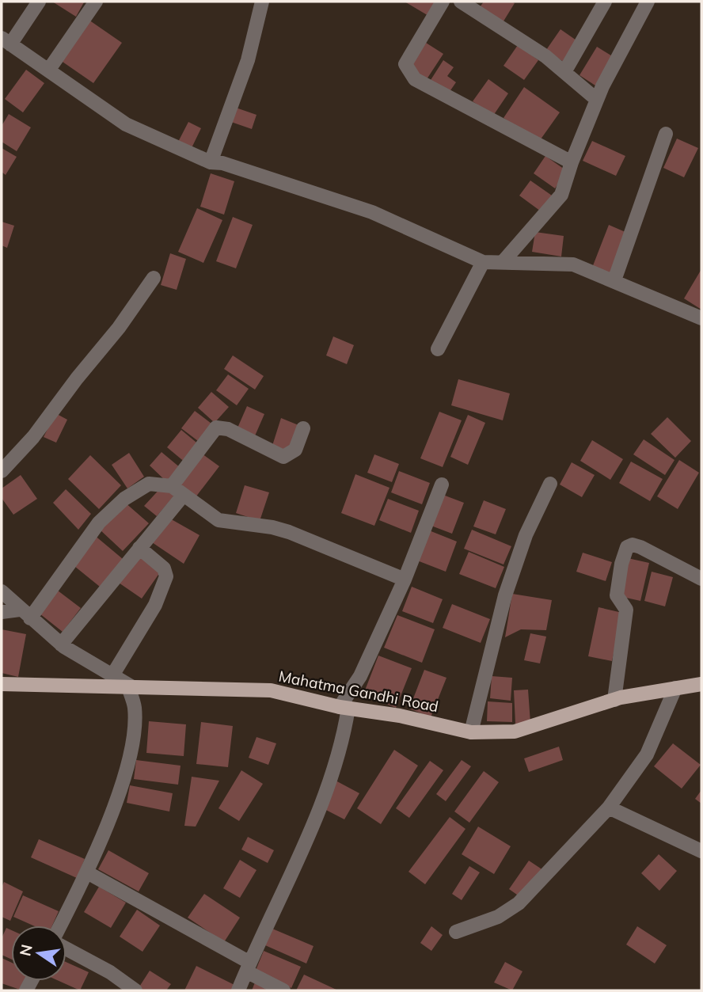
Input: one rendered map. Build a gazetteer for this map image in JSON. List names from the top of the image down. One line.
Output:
{"streets":{"main road":["Mahatma Gandhi Road"]},"north":"left"}
